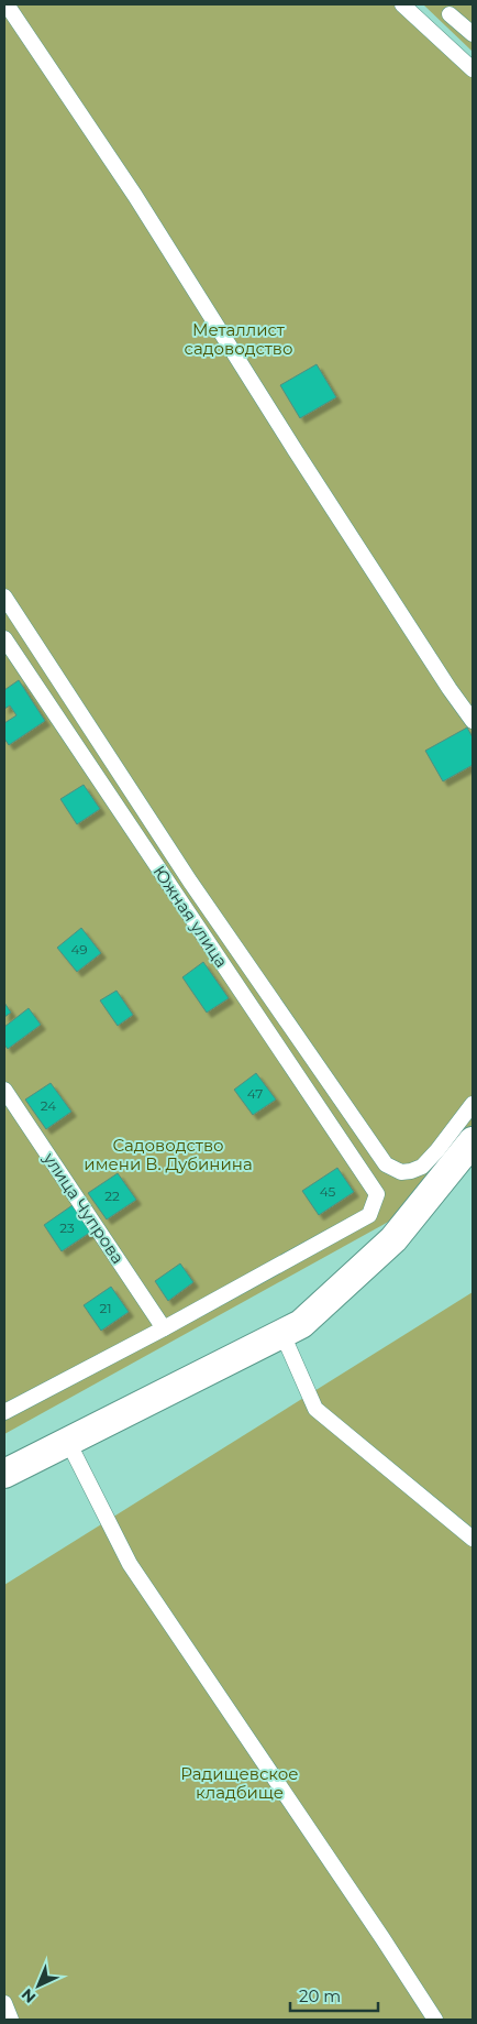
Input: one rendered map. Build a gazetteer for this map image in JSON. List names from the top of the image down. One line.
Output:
{"streets":{"lane":["Южная улица","улица Чупрова"]},"crossings":[["Южная улица","улица Чупрова"]],"parks":["Металлист садоводство","Садоводство имени В. Дубинина","Радищевское кладбище"],"house_numbers":["49","47","24","45","22","23","21"],"scale_bar":"20 m","north":"bottom left"}
